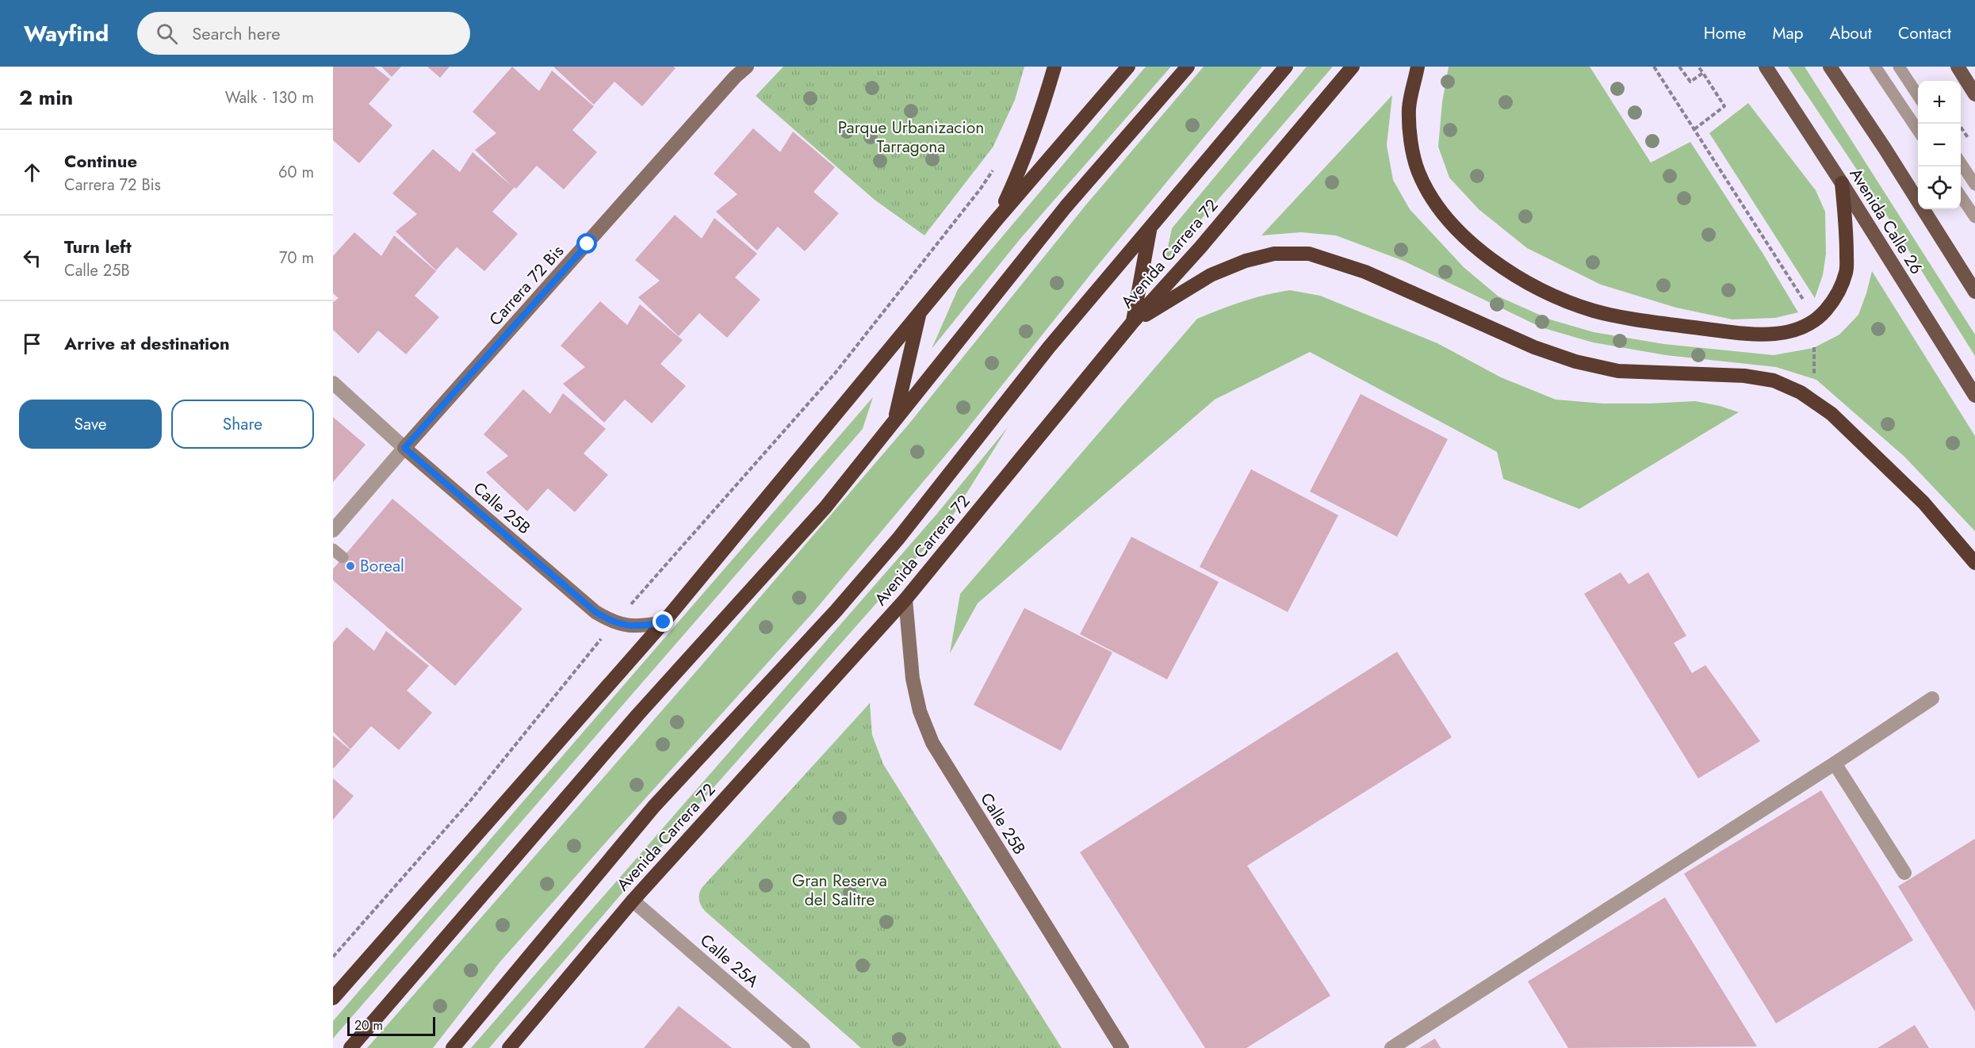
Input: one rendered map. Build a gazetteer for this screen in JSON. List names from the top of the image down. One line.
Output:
{"streets":{"highway":["Avenida Carrera 72"],"main road":["Avenida Calle 26"],"street":["Carrera 72 Bis","Calle 25B","Calle 25A"]},"crossings":[["Avenida Carrera 72","Calle 25B"],["Avenida Carrera 72","Calle 25A"],["Carrera 72 Bis","Calle 25B"]],"parks":["Parque Urbanizacion Tarragona","Gran Reserva del Salitre"],"places":["Boreal"],"scale_bar":"20 m","page":{"header":"Wayfind","search":"Search here","nav":["Home","Map","About","Contact"],"heading":["2 min","Walk · 130 m"],"map_buttons":["+","−"],"list":[["Continue","Carrera 72 Bis","60 m"],["Turn left","Calle 25B","70 m"],"Arrive at destination"],"buttons":["Save","Share"],"scale":"20 m"}}
